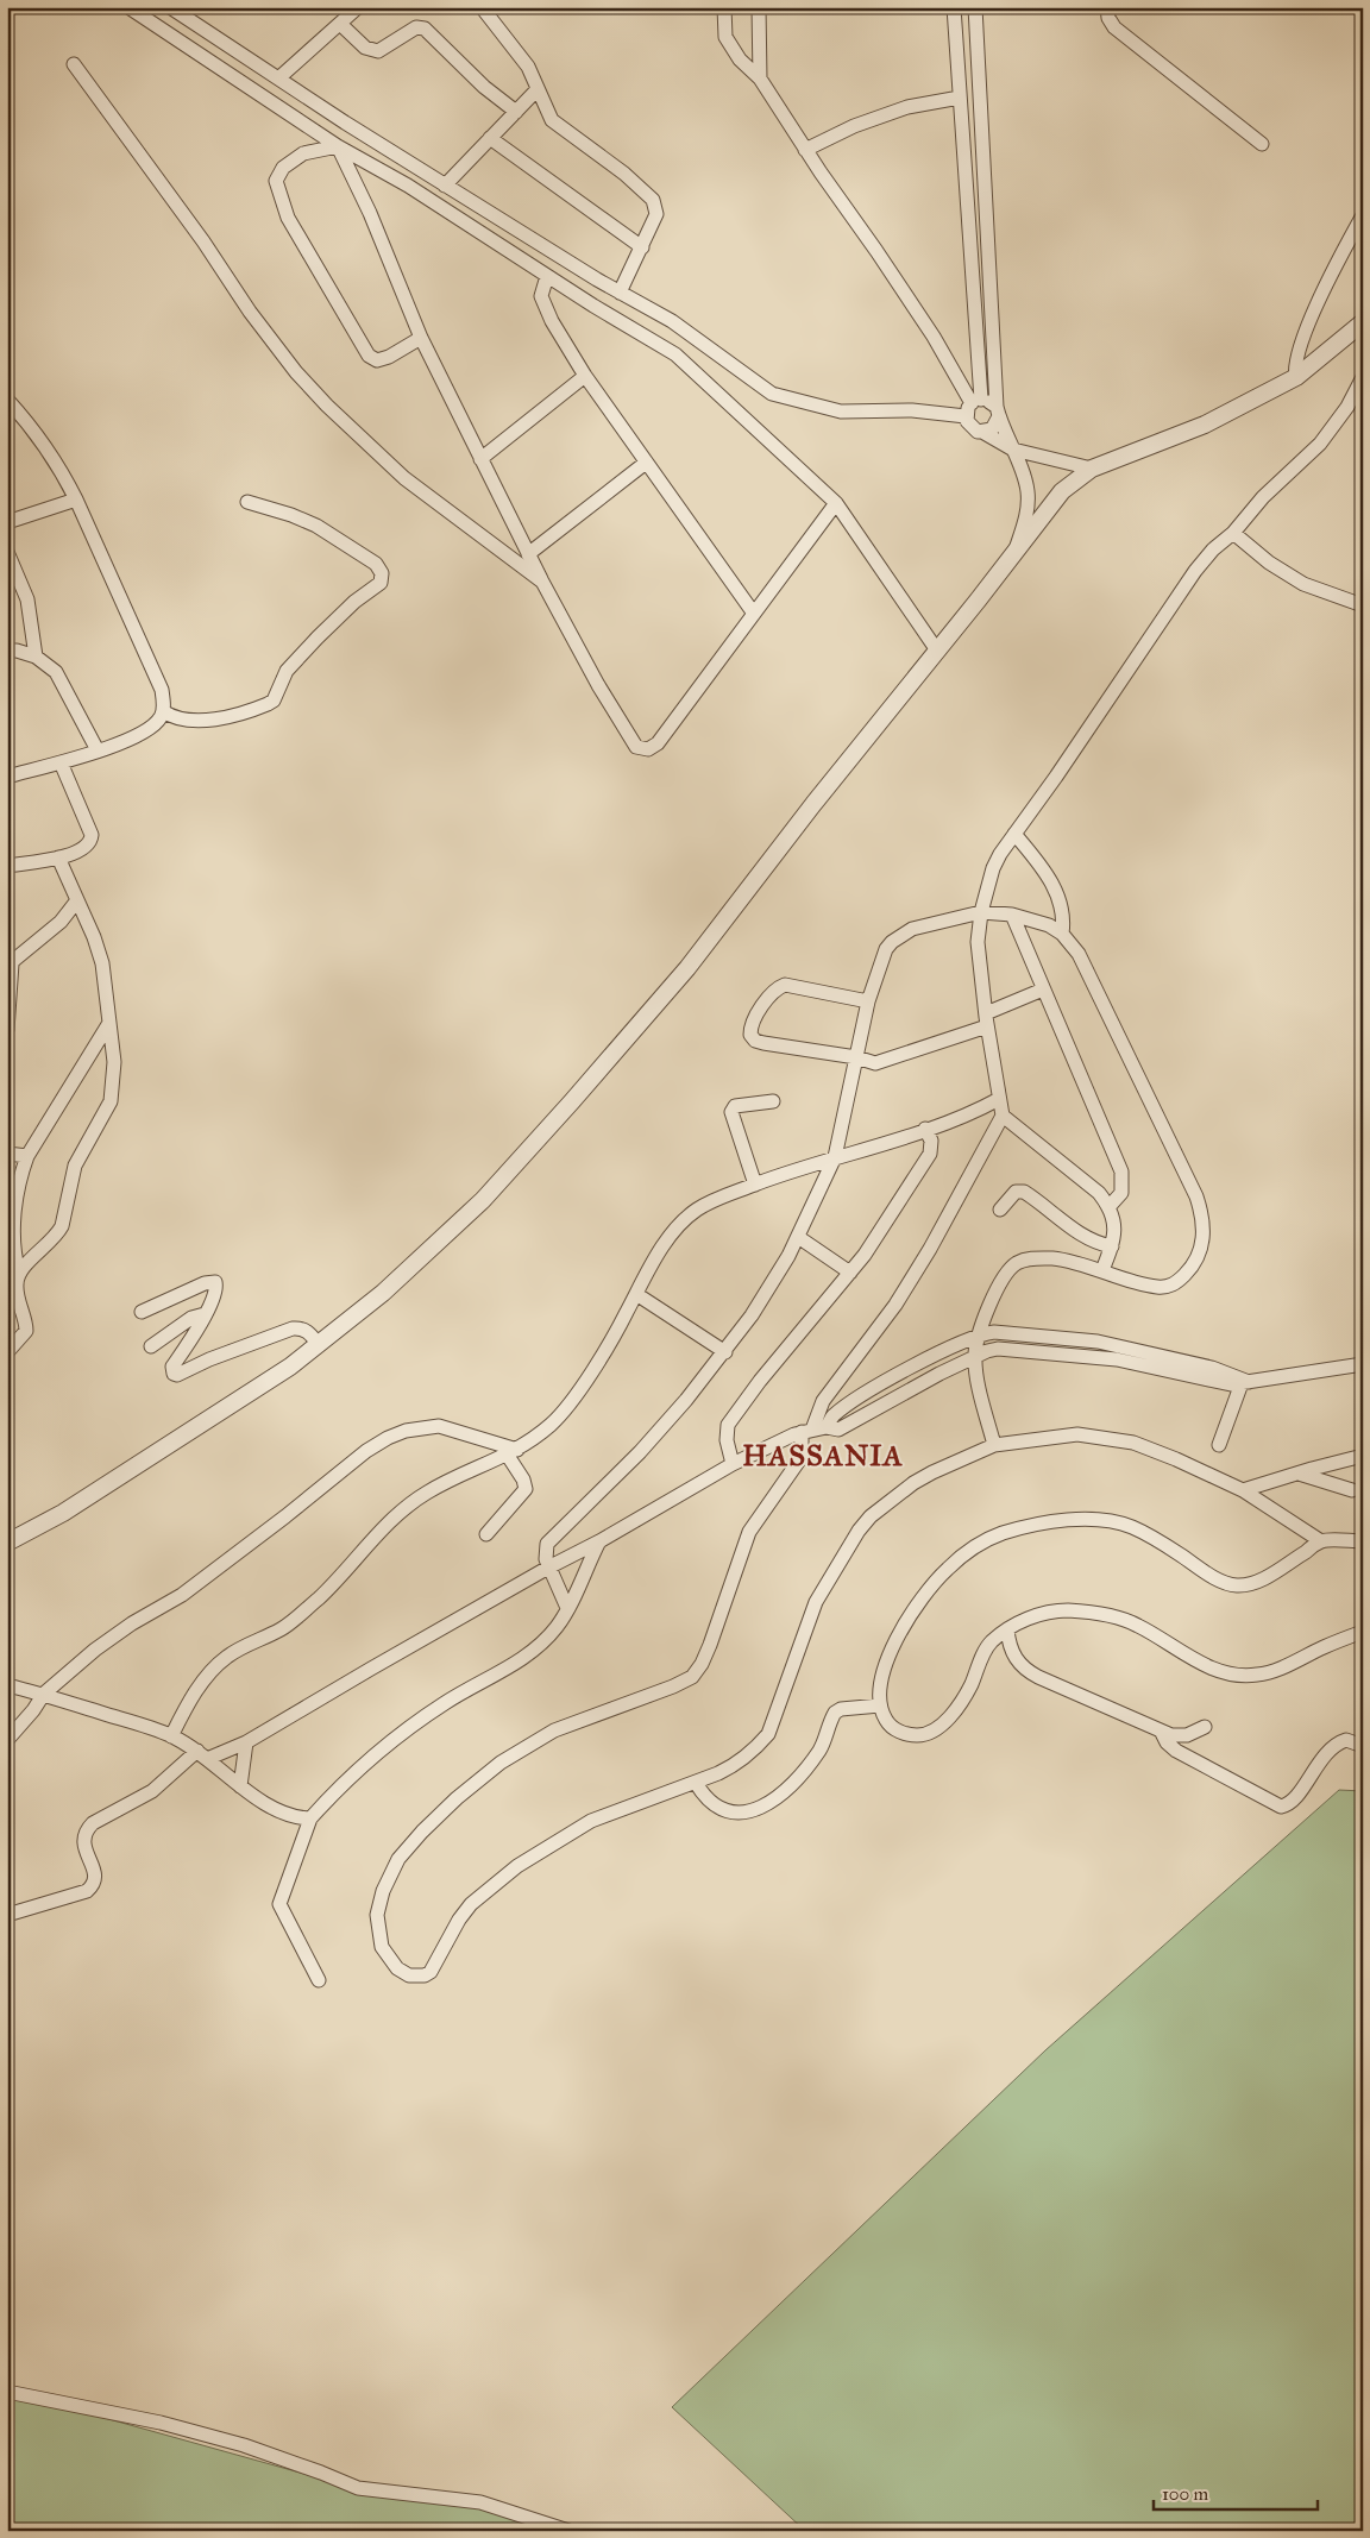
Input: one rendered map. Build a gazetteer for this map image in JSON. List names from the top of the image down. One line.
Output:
{"districts":["HASSANIA"],"scale_bar":"100 m"}
